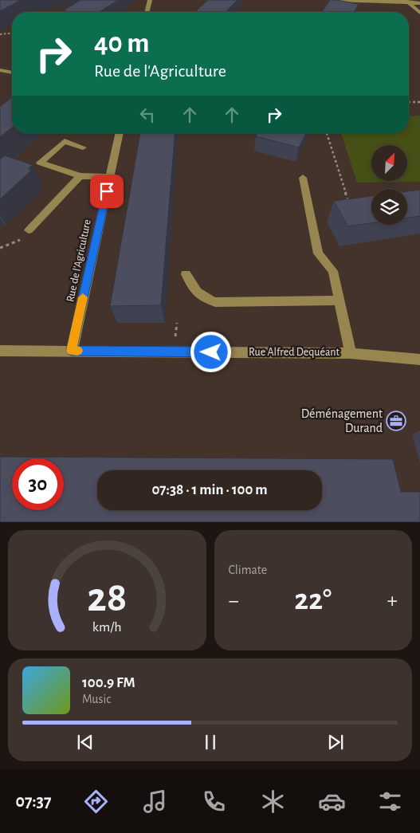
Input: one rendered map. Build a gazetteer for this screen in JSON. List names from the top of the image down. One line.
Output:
{"streets":{"street":["Rue de l'Agriculture","Rue Alfred Dequéant"]},"crossings":[["Rue de l'Agriculture","Rue Alfred Dequéant"]],"places":{"office":["Déménagement Durand"]},"north":"top right","page":{"turn":["40 m","Rue de l'Agriculture"],"limit":"30","trip":"07:38 · 1 min · 100 m","tile":"Climate","heat":["−","22°","+"],"song":["100.9 FM","Music"],"tabs":"07:37","gauge":["28","km/h"]}}
